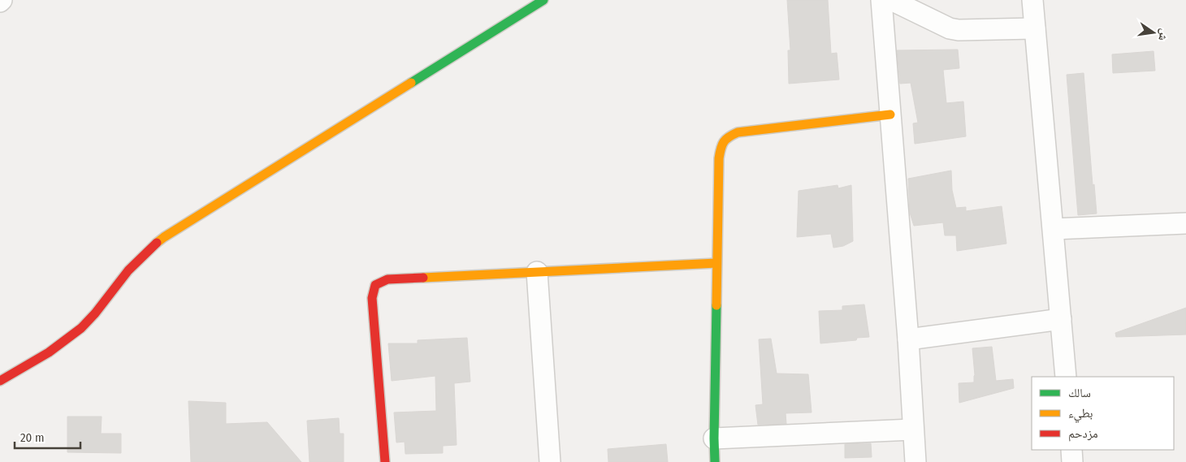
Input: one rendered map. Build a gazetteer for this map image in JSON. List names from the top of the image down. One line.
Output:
{"legend":["سالك","بطيء","مزدحم"],"scale_bar":"20 m","north":"right"}
